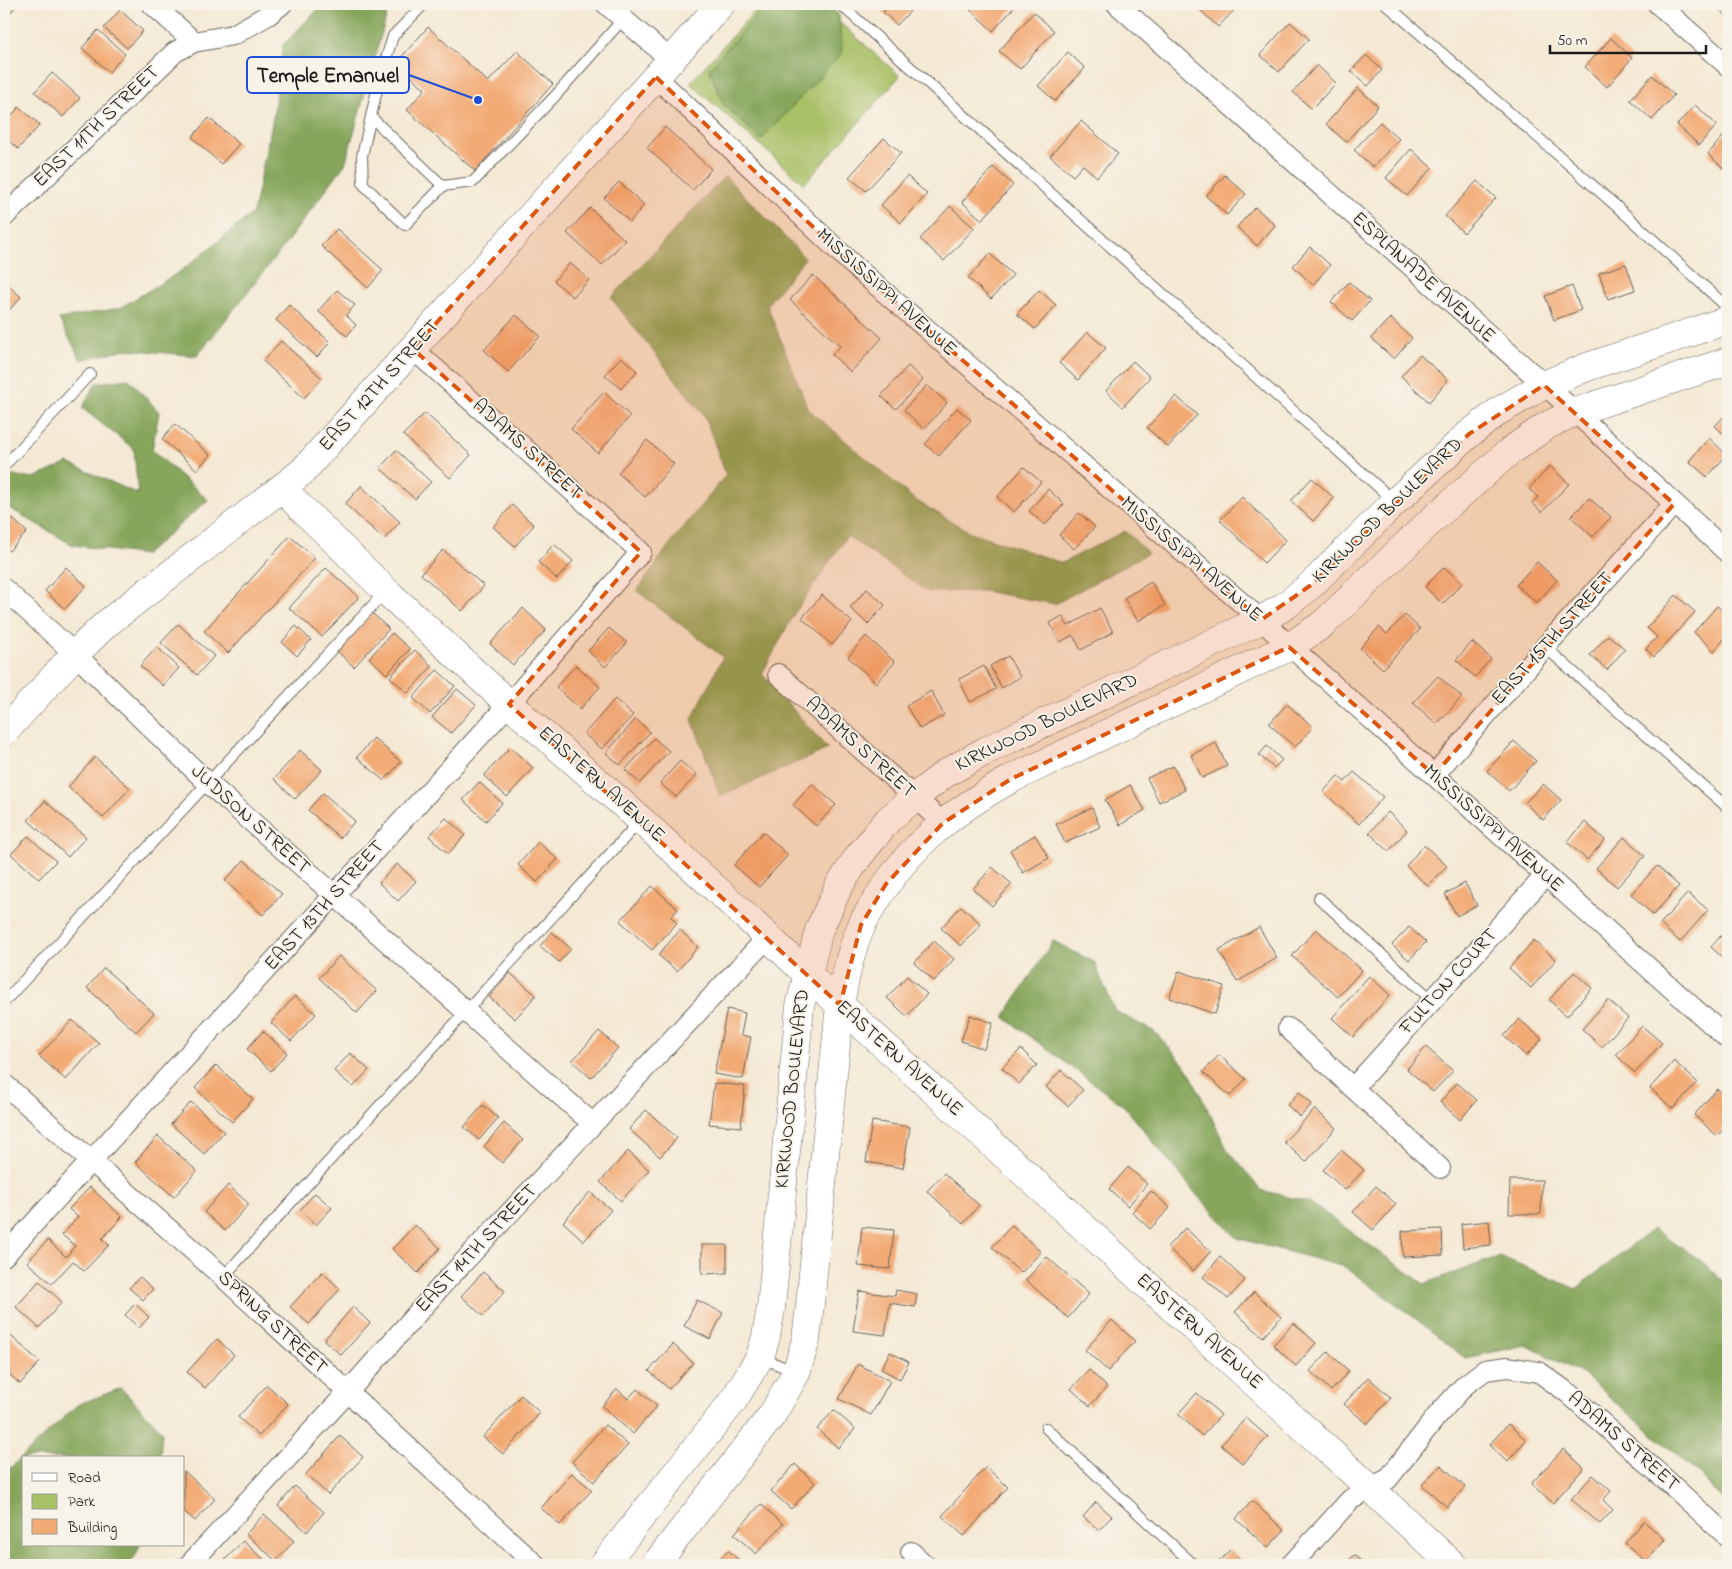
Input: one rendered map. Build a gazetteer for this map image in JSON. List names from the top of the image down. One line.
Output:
{"streets":{"street":["EAST 11TH STREET","ESPLANADE AVENUE","MISSISSIPPI AVENUE","EAST 12TH STREET","ADAMS STREET","KIRKWOOD BOULEVARD","EAST 15TH STREET","EASTERN AVENUE","JUDSON STREET","EAST 13TH STREET","FULTON COURT","EAST 14TH STREET","SPRING STREET"]},"crossings":[["ESPLANADE AVENUE","KIRKWOOD BOULEVARD"],["ESPLANADE AVENUE","EAST 15TH STREET"],["MISSISSIPPI AVENUE","EAST 12TH STREET"],["MISSISSIPPI AVENUE","KIRKWOOD BOULEVARD"],["MISSISSIPPI AVENUE","EAST 15TH STREET"],["MISSISSIPPI AVENUE","FULTON COURT"],["EAST 12TH STREET","ADAMS STREET"],["EAST 12TH STREET","EASTERN AVENUE"],["EAST 12TH STREET","JUDSON STREET"],["ADAMS STREET","KIRKWOOD BOULEVARD"],["ADAMS STREET","EASTERN AVENUE"],["ADAMS STREET","EAST 13TH STREET"],["KIRKWOOD BOULEVARD","EASTERN AVENUE"],["EASTERN AVENUE","EAST 13TH STREET"],["EASTERN AVENUE","EAST 14TH STREET"],["JUDSON STREET","EAST 13TH STREET"],["JUDSON STREET","EAST 14TH STREET"],["EAST 13TH STREET","SPRING STREET"],["EAST 14TH STREET","SPRING STREET"]],"places":["Temple Emanuel"],"legend":["Road","Park","Building"],"scale_bar":"50 m"}
